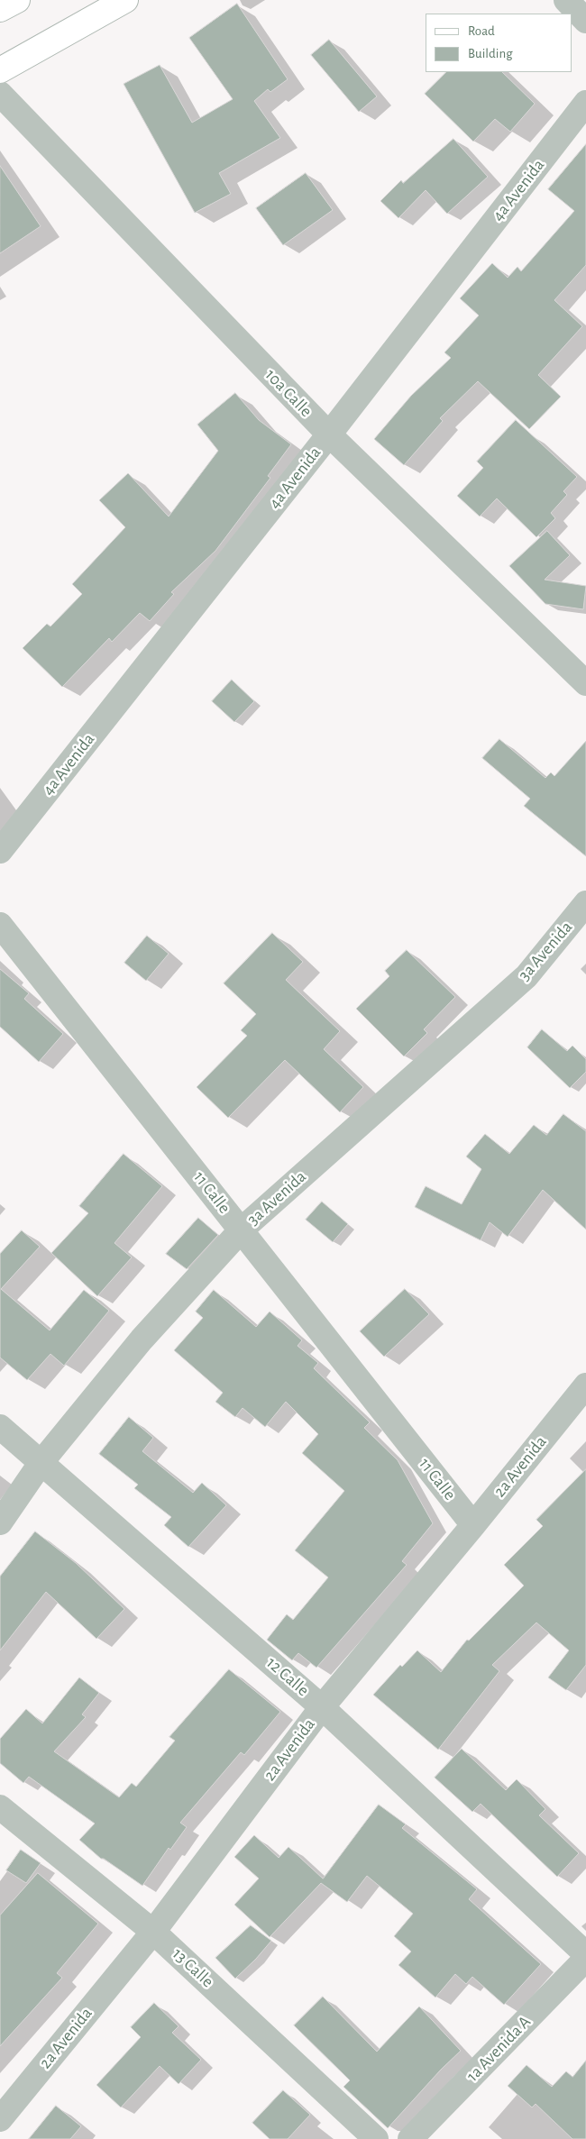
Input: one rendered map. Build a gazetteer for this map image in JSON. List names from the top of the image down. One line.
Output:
{"streets":{"street":["4a Avenida","10a Calle","3a Avenida","11 Calle","2a Avenida","12 Calle","13 Calle","1a Avenida A"]},"crossings":[["4a Avenida","10a Calle"],["3a Avenida","11 Calle"],["3a Avenida","12 Calle"],["11 Calle","2a Avenida"],["2a Avenida","12 Calle"],["2a Avenida","13 Calle"]],"legend":["Road","Building"]}
